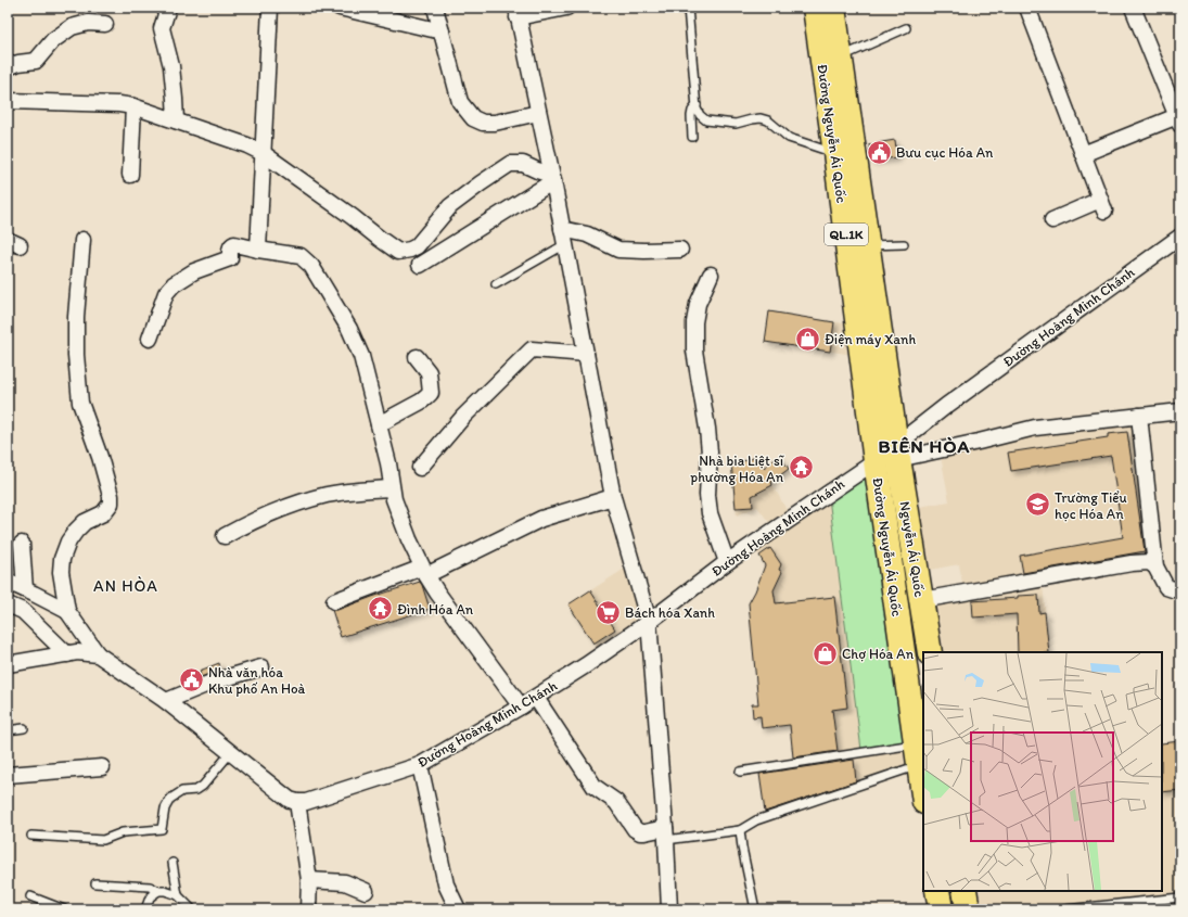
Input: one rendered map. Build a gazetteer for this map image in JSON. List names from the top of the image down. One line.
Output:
{"streets":{"main road":["Đường Nguyễn Ái Quốc","QL.1K","Nguyễn Ái Quốc"],"street":["Đường Hoàng Minh Chánh"]},"crossings":[["Đường Nguyễn Ái Quốc","Đường Hoàng Minh Chánh"],["Đường Nguyễn Ái Quốc","Nguyễn Ái Quốc"],["Đường Hoàng Minh Chánh","Nguyễn Ái Quốc"]],"districts":["BIÊN HÒA","AN HÒA"],"places":{"public building":["Bưu cục Hóa An","Nhà văn hóa Khu phố An Hoà"],"shop":["Điện máy Xanh","Chợ Hóa An"],"temple":["Nhà bia Liệt sĩ phường Hóa An","Đình Hóa An"],"school or university":["Trường Tiểu học Hóa An"],"supermarket":["Bách hóa Xanh"]}}
